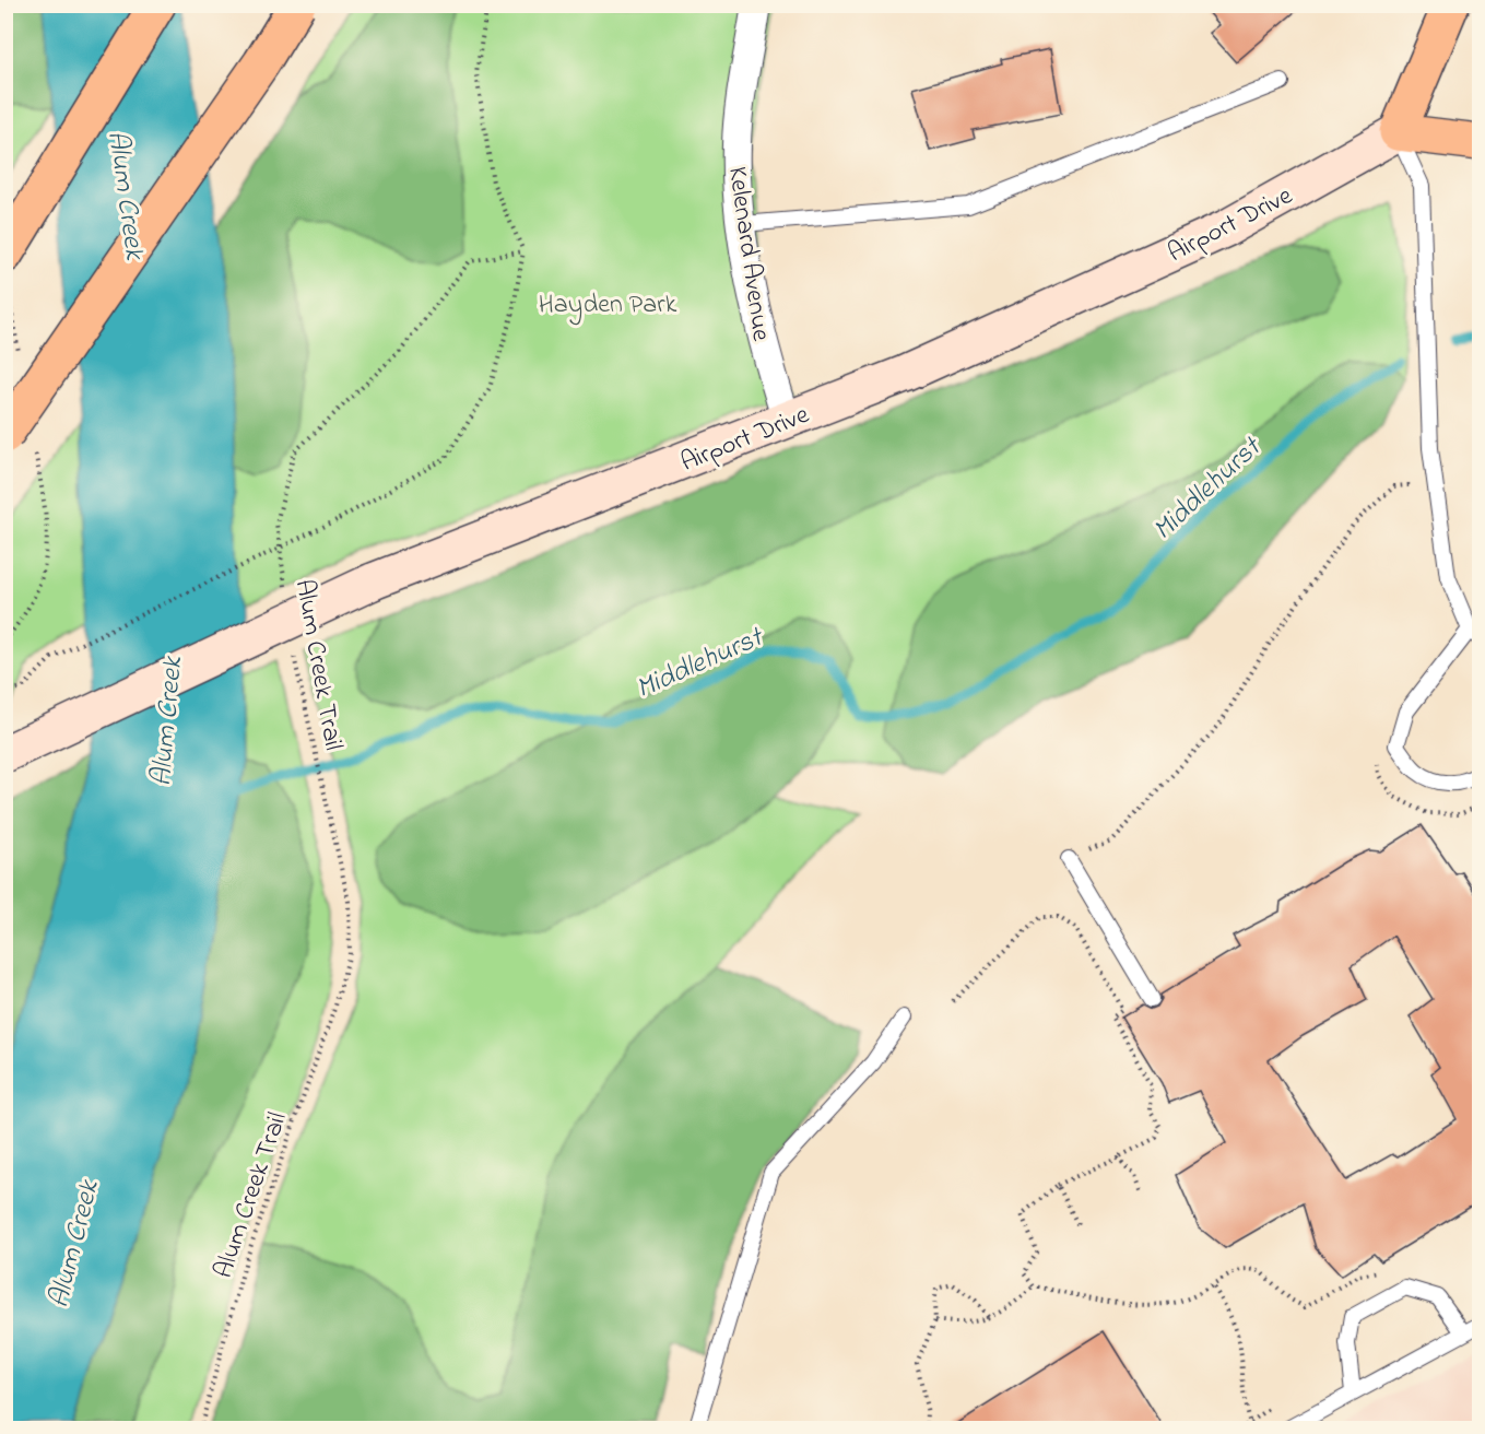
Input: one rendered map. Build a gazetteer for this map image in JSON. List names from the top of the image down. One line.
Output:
{"streets":{"main road":["Airport Drive"],"street":["Kelenard Avenue"],"path":["Alum Creek Trail"]},"crossings":[["Airport Drive","Kelenard Avenue"]],"water":["Alum Creek","Middlehurst"],"parks":["Hayden Park"]}
